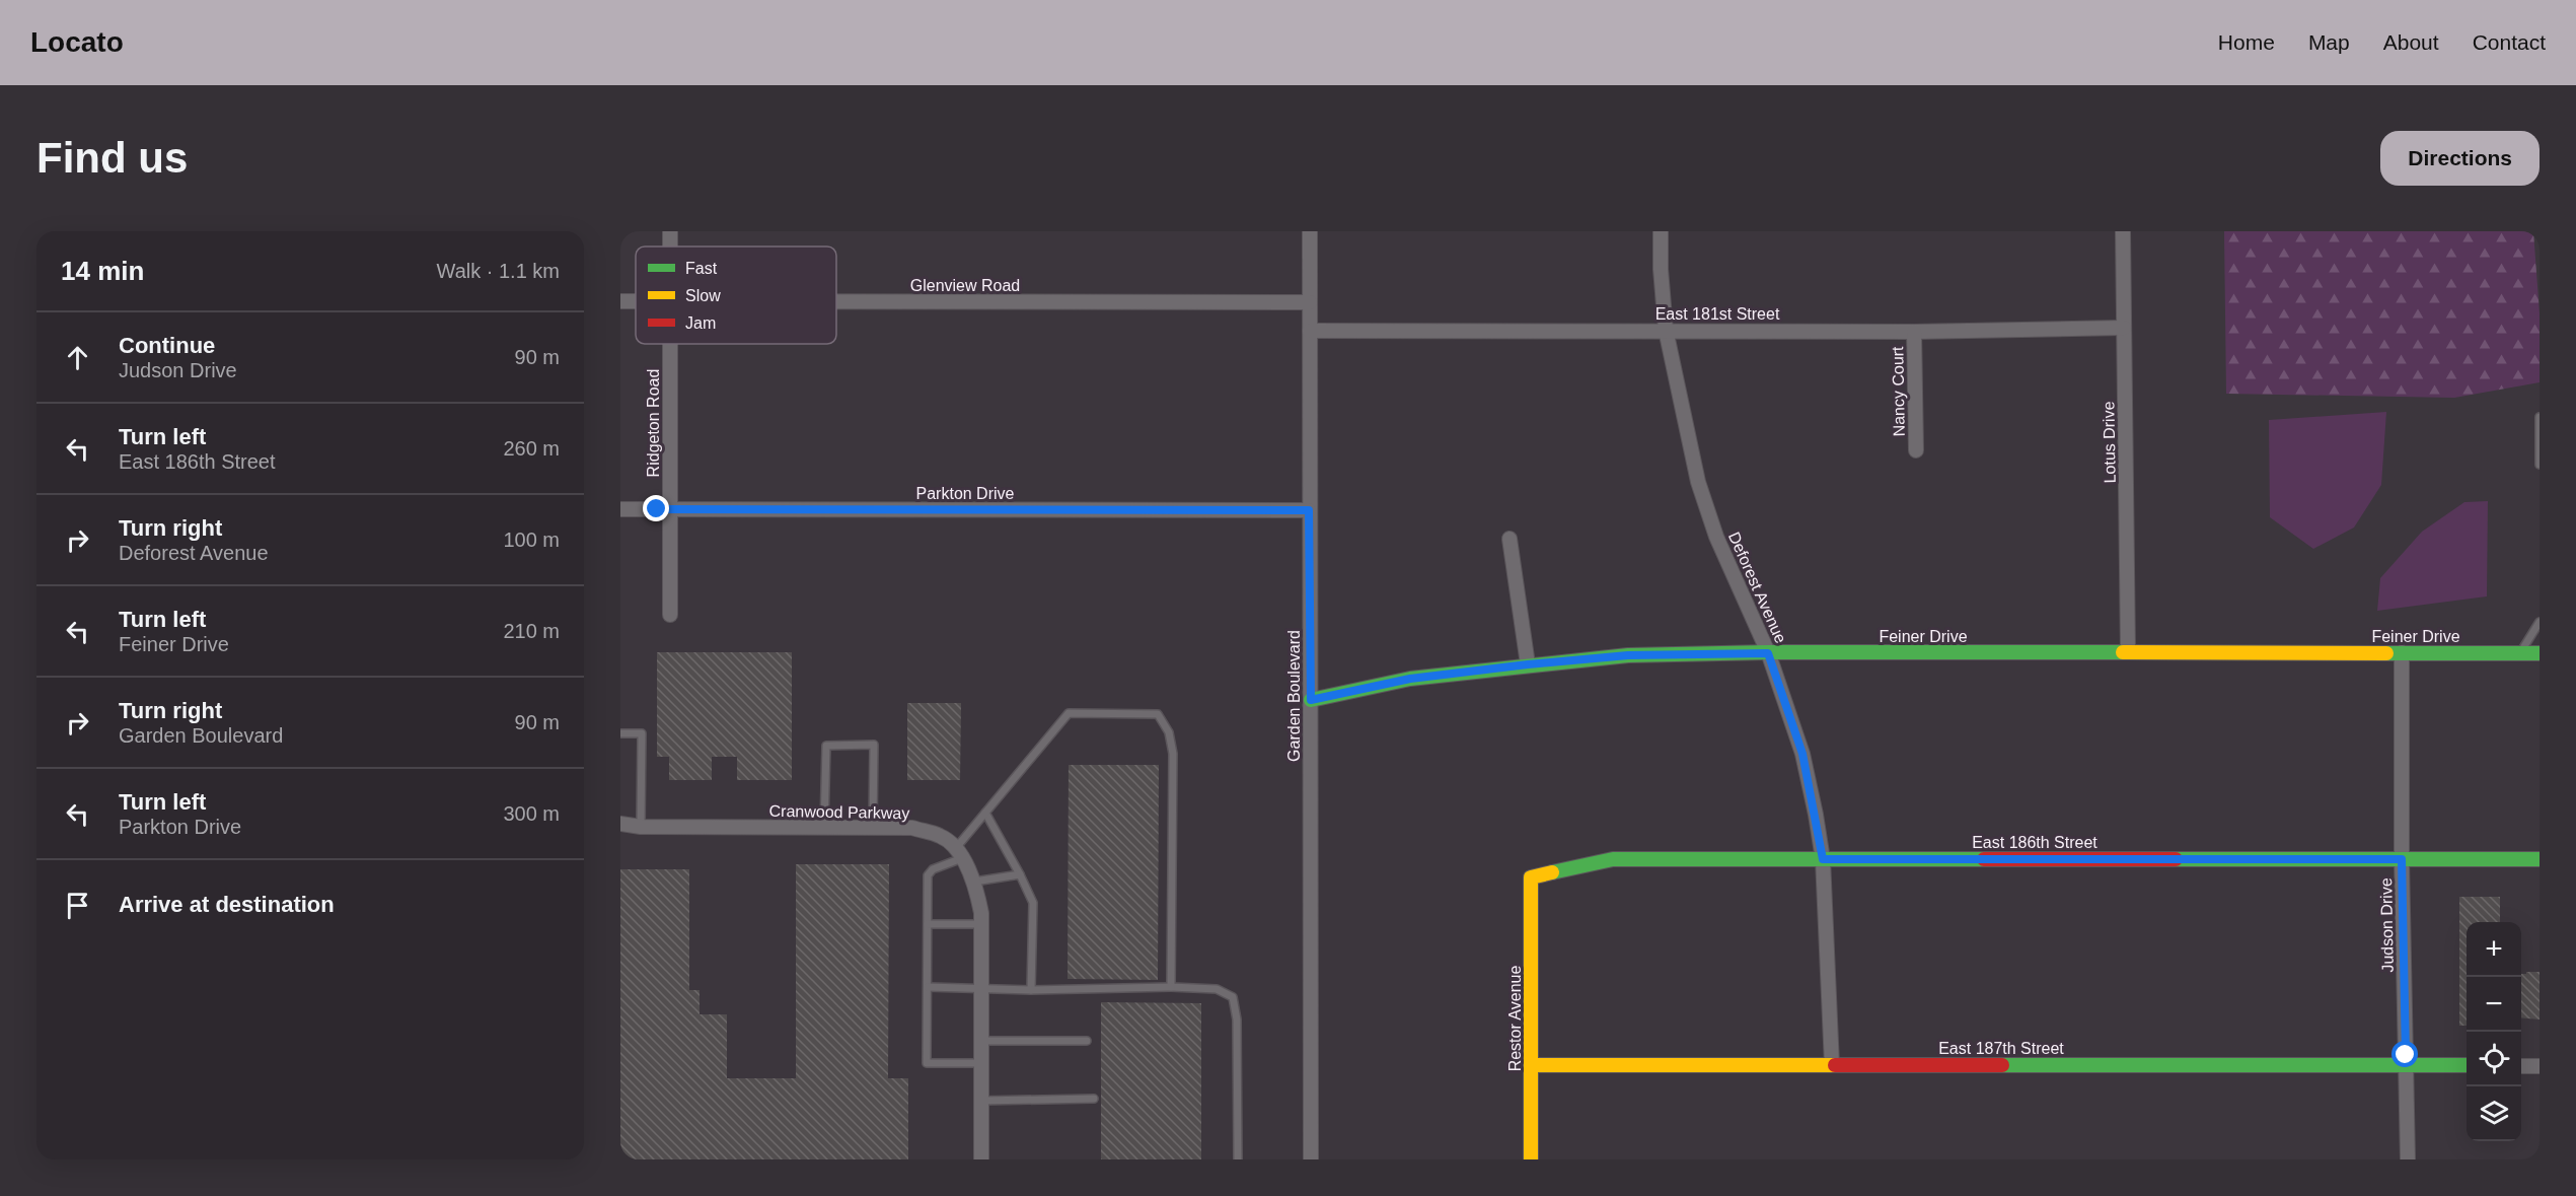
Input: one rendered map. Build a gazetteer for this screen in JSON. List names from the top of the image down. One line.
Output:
{"streets":{"street":["Glenview Road","East 181st Street","Nancy Court","Ridgeton Road","Lotus Drive","Parkton Drive","Deforest Avenue","Feiner Drive","Garden Boulevard","Cranwood Parkway","East 186th Street","Judson Drive","Restor Avenue","East 187th Street"]},"crossings":[["Glenview Road","Garden Boulevard"],["East 181st Street","Nancy Court"],["East 181st Street","Lotus Drive"],["East 181st Street","Deforest Avenue"],["East 181st Street","Garden Boulevard"],["Ridgeton Road","Parkton Drive"],["Lotus Drive","Feiner Drive"],["Parkton Drive","Garden Boulevard"],["Deforest Avenue","Feiner Drive"],["Deforest Avenue","East 186th Street"],["Deforest Avenue","East 187th Street"],["Feiner Drive","Garden Boulevard"],["Feiner Drive","Judson Drive"],["East 186th Street","Judson Drive"],["East 186th Street","Restor Avenue"],["Judson Drive","East 187th Street"],["Restor Avenue","East 187th Street"]],"legend":["Fast","Slow","Jam"],"page":{"header":"Locato","nav":["Home","Map","About","Contact"],"buttons":"Directions","title":"Find us","heading":["14 min","Walk · 1.1 km"],"list":[["Continue","Judson Drive","90 m"],["Turn left","East 186th Street","260 m"],["Turn right","Deforest Avenue","100 m"],["Turn left","Feiner Drive","210 m"],["Turn right","Garden Boulevard","90 m"],["Turn left","Parkton Drive","300 m"],"Arrive at destination"],"map_buttons":["+","−"]}}
